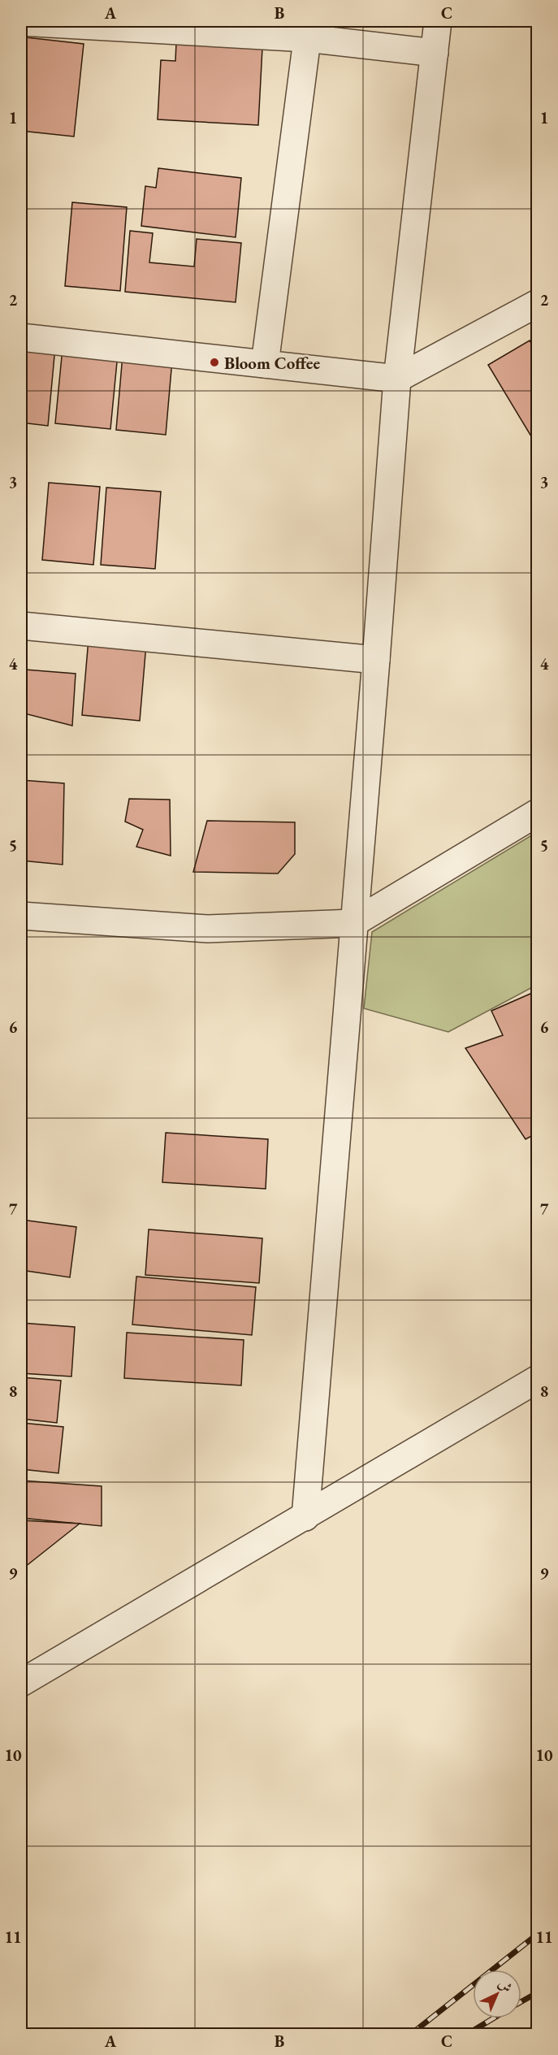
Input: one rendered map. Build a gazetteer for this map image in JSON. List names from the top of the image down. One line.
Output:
{"places":["Bloom Coffee"],"north":"top right","grid":{"columns":["A","B","C"],"rows":["1","2","3","4","5","6","7","8","9","10","11"]}}
